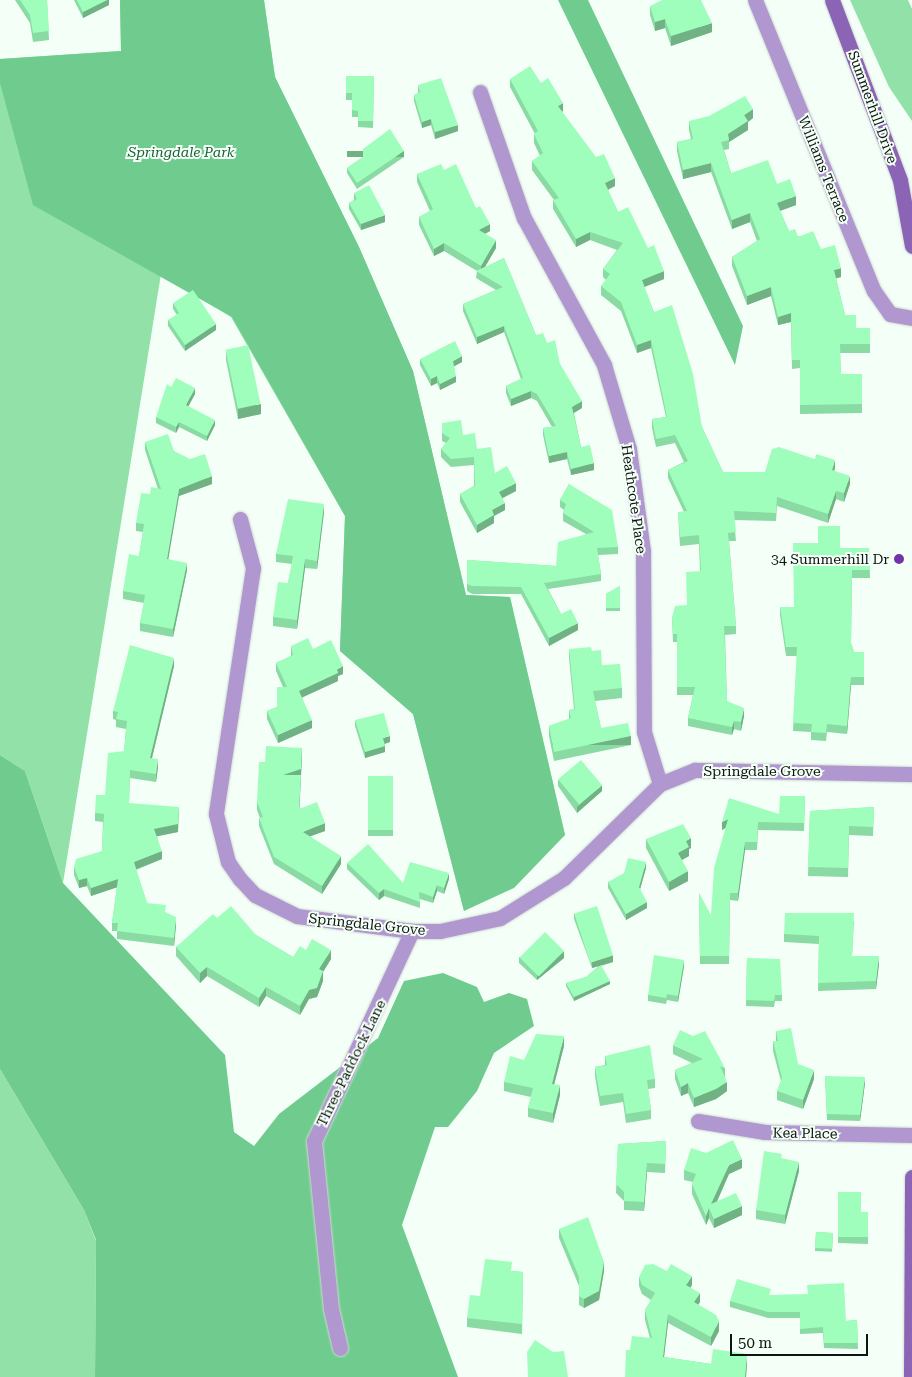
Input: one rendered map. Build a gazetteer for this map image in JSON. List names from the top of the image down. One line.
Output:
{"streets":{"main road":["Summerhill Drive"],"street":["Williams Terrace","Heathcote Place","Springdale Grove","Three Paddock Lane","Kea Place"]},"crossings":[["Heathcote Place","Springdale Grove"],["Springdale Grove","Three Paddock Lane"]],"parks":["Springdale Park"],"places":["34 Summerhill Dr"],"scale_bar":"50 m"}
